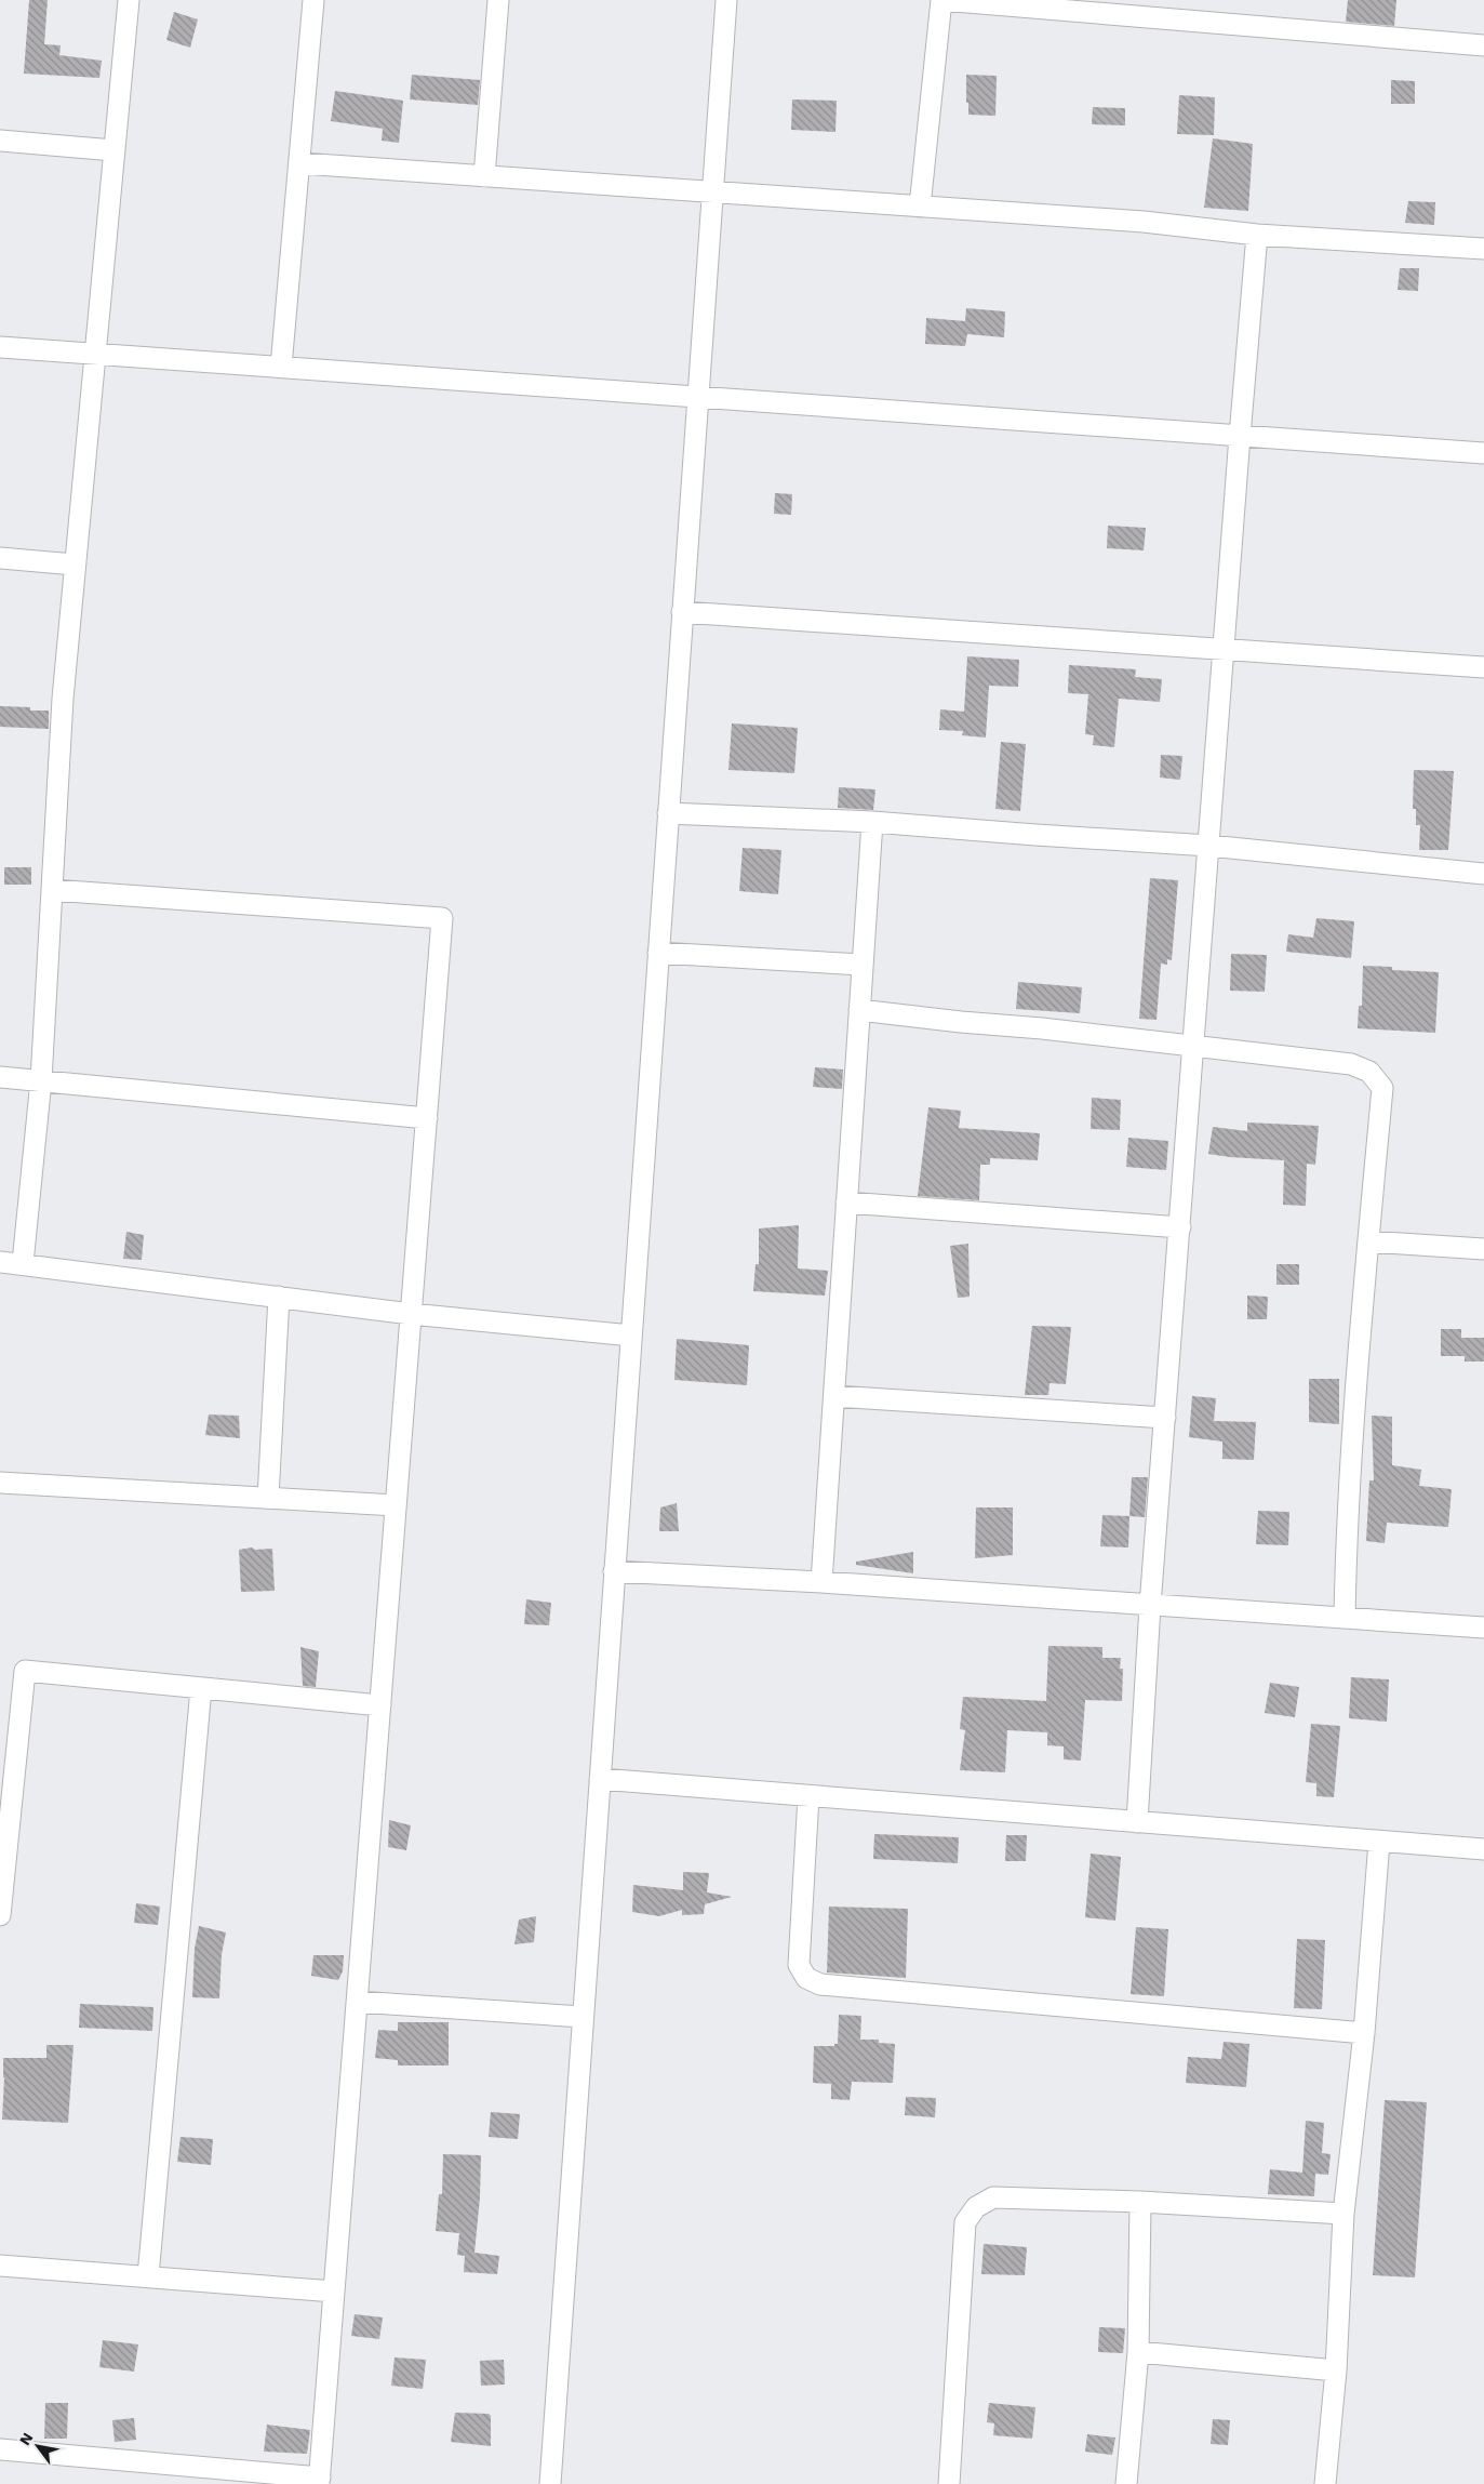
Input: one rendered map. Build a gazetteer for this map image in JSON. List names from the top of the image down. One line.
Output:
{"north":"top left"}
